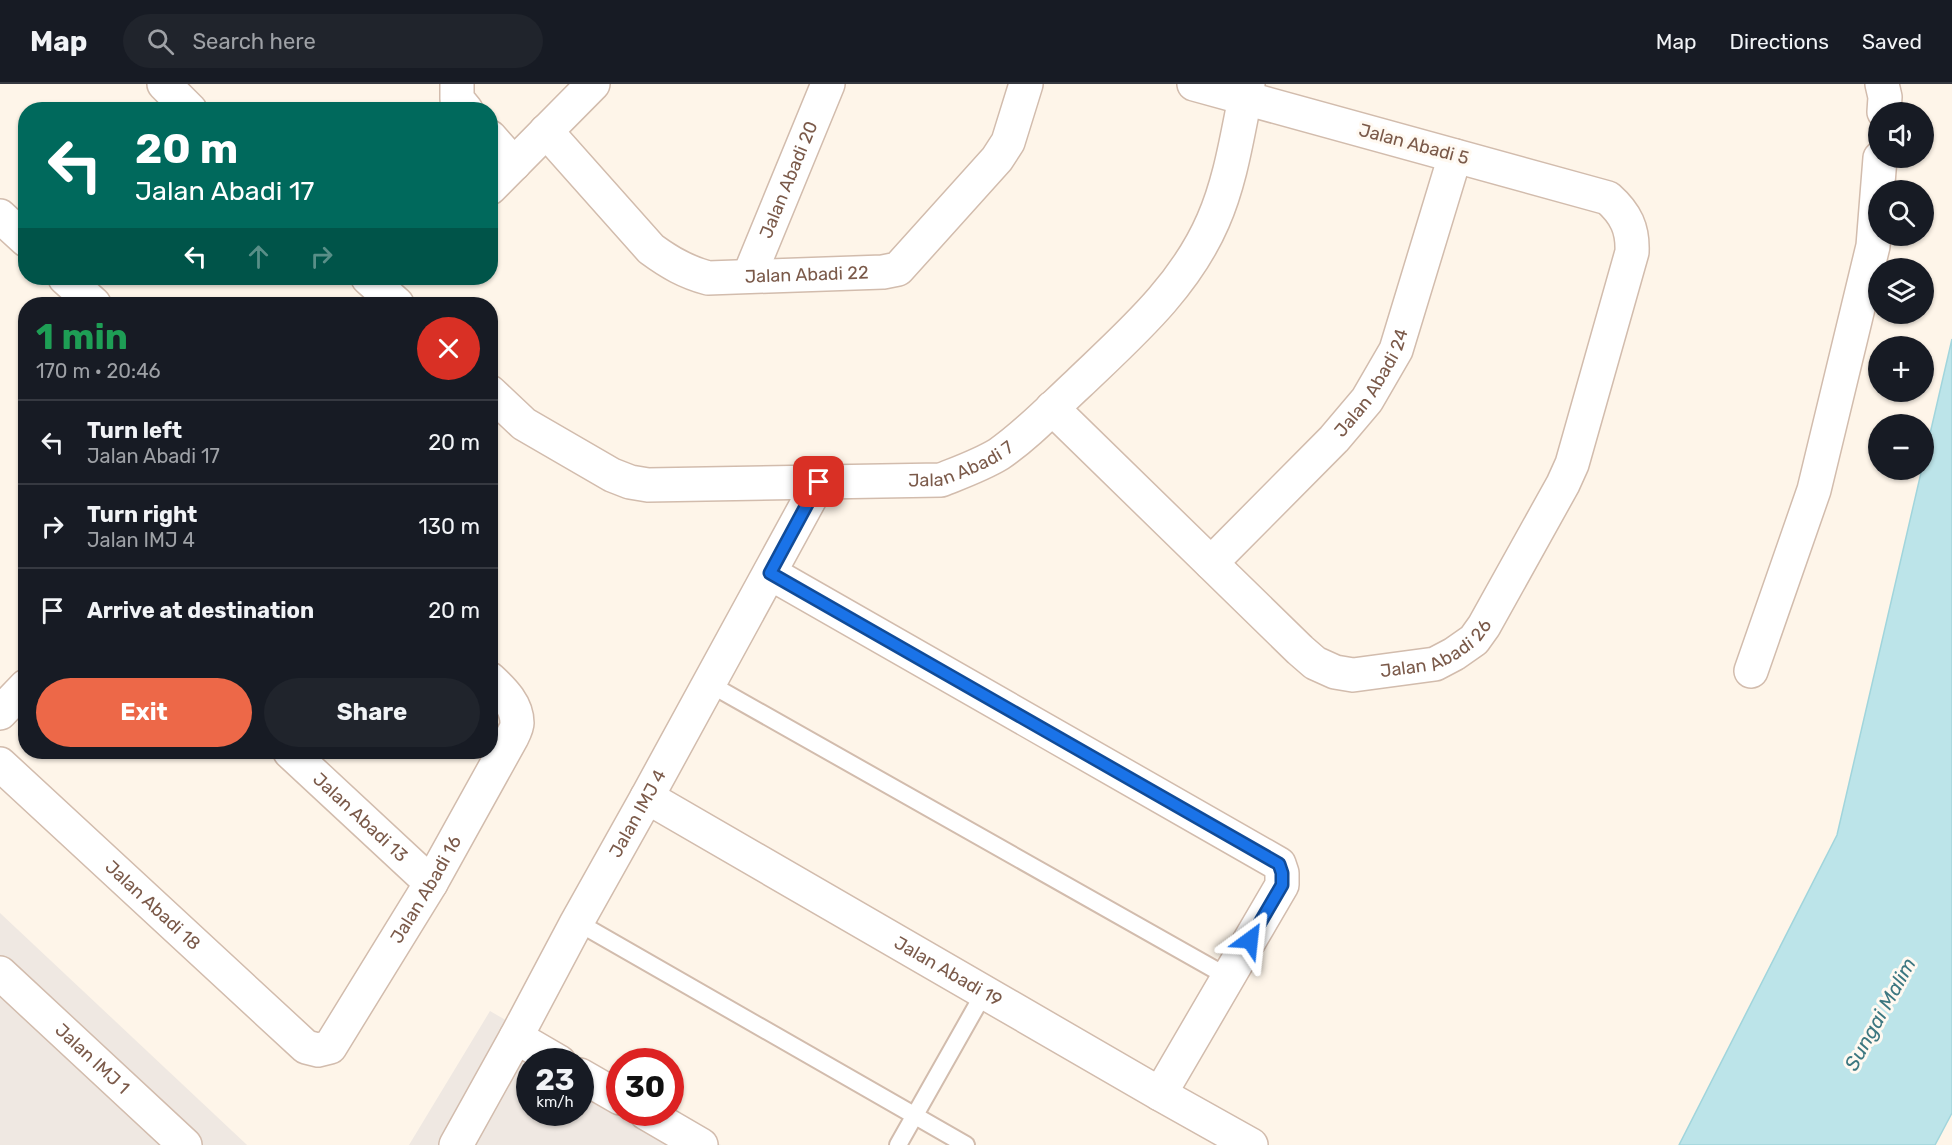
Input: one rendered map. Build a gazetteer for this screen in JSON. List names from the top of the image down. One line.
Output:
{"streets":{"street":["Jalan Abadi 5","Jalan Abadi 20","Jalan Abadi 22","Jalan Abadi 24","Jalan Abadi 7","Jalan Abadi 26","Jalan IMJ 4","Jalan Abadi 13","Jalan Abadi 16","Jalan Abadi 18","Jalan Abadi 19","Jalan IMJ 1"]},"crossings":[["Jalan Abadi 5","Jalan Abadi 24"],["Jalan Abadi 5","Jalan Abadi 7"],["Jalan Abadi 5","Jalan Abadi 26"],["Jalan Abadi 20","Jalan Abadi 22"],["Jalan Abadi 24","Jalan Abadi 26"],["Jalan Abadi 7","Jalan Abadi 26"],["Jalan Abadi 7","Jalan IMJ 4"],["Jalan IMJ 4","Jalan Abadi 19"],["Jalan Abadi 13","Jalan Abadi 16"],["Jalan Abadi 16","Jalan Abadi 18"]],"water":["Sungai Malim"],"page":{"header":"Map","search":"Search here","nav":["Map","Directions","Saved"],"map_buttons":["+","−"],"turn":["20 m","Jalan Abadi 17"],"heading":["1 min","170 m · 20:46"],"list":[{"name":"Turn left","note":"Jalan Abadi 17","value":"20 m"},{"name":"Turn right","note":"Jalan IMJ 4","value":"130 m"},{"name":"Arrive at destination","value":"20 m"}],"buttons":["Exit","Share"],"speed":"23 km/h","limit":"30"}}
